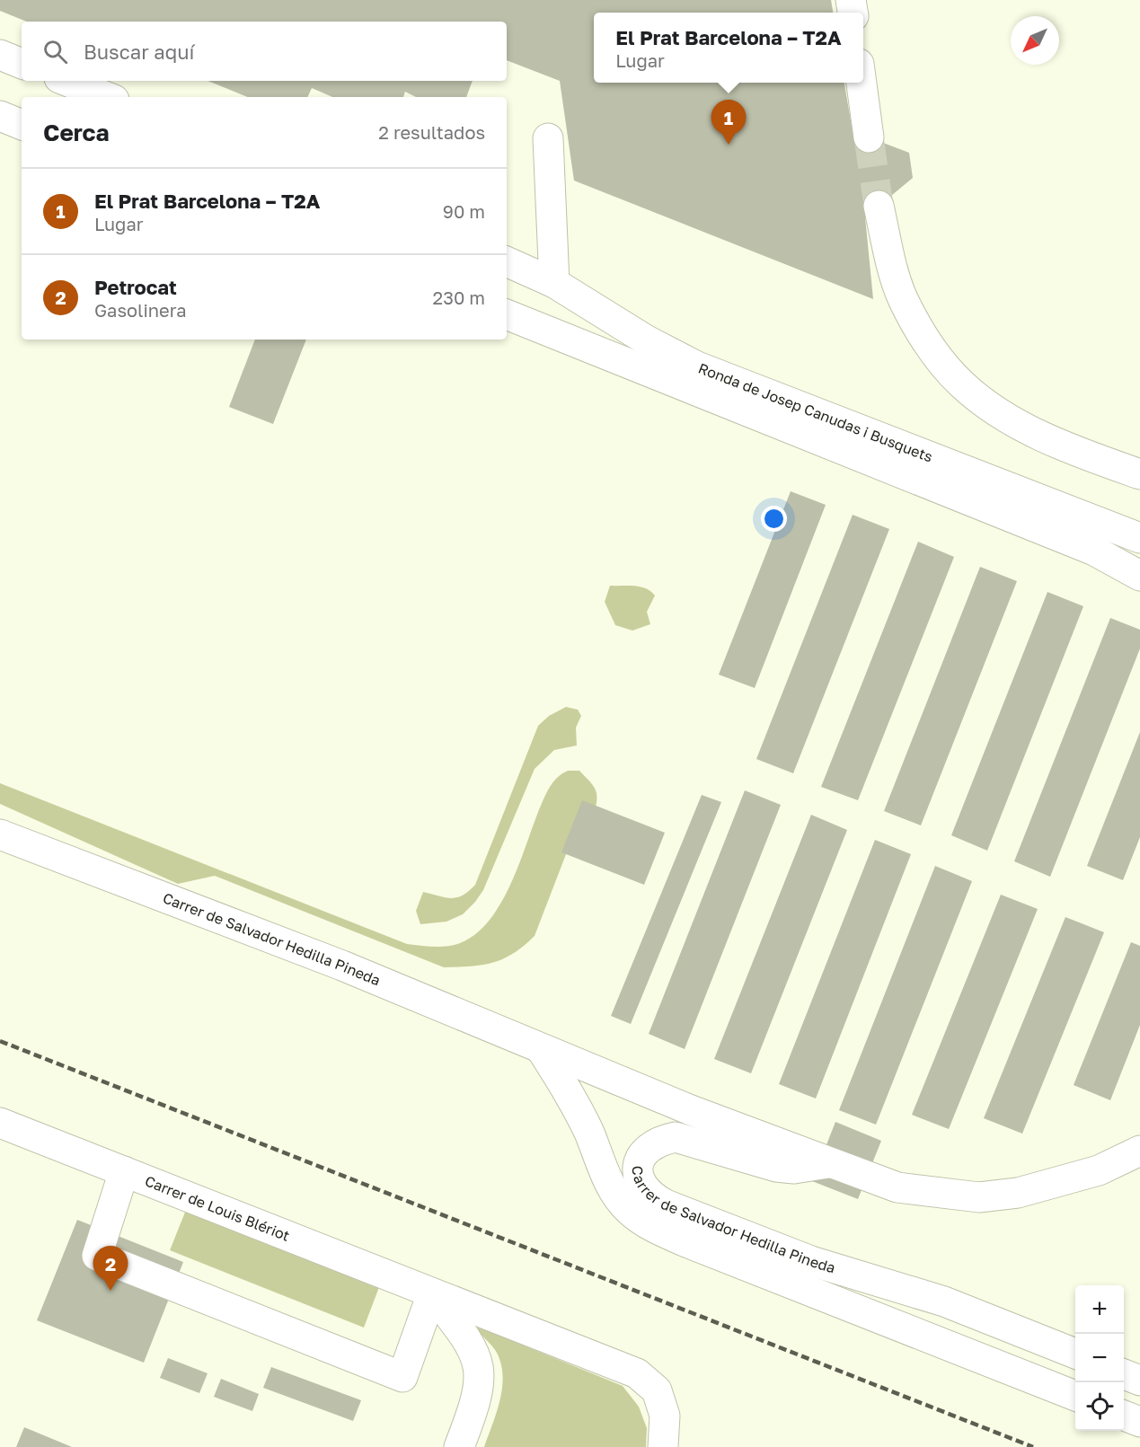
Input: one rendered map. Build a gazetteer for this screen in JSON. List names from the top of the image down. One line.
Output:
{"streets":{"main road":["Ronda de Josep Canudas i Busquets","Carrer de Salvador Hedilla Pineda","Carrer de Louis Blériot"]},"north":"bottom left","page":{"popup":["El Prat Barcelona – T2A","Lugar"],"search":"Buscar aquí","heading":["Cerca","2 resultados"],"pins":["1","2"],"list":[{"mark":"1","name":"El Prat Barcelona – T2A","note":"Lugar","value":"90 m"},{"mark":"2","name":"Petrocat","note":"Gasolinera","value":"230 m"}],"map_buttons":["+","−"]}}
